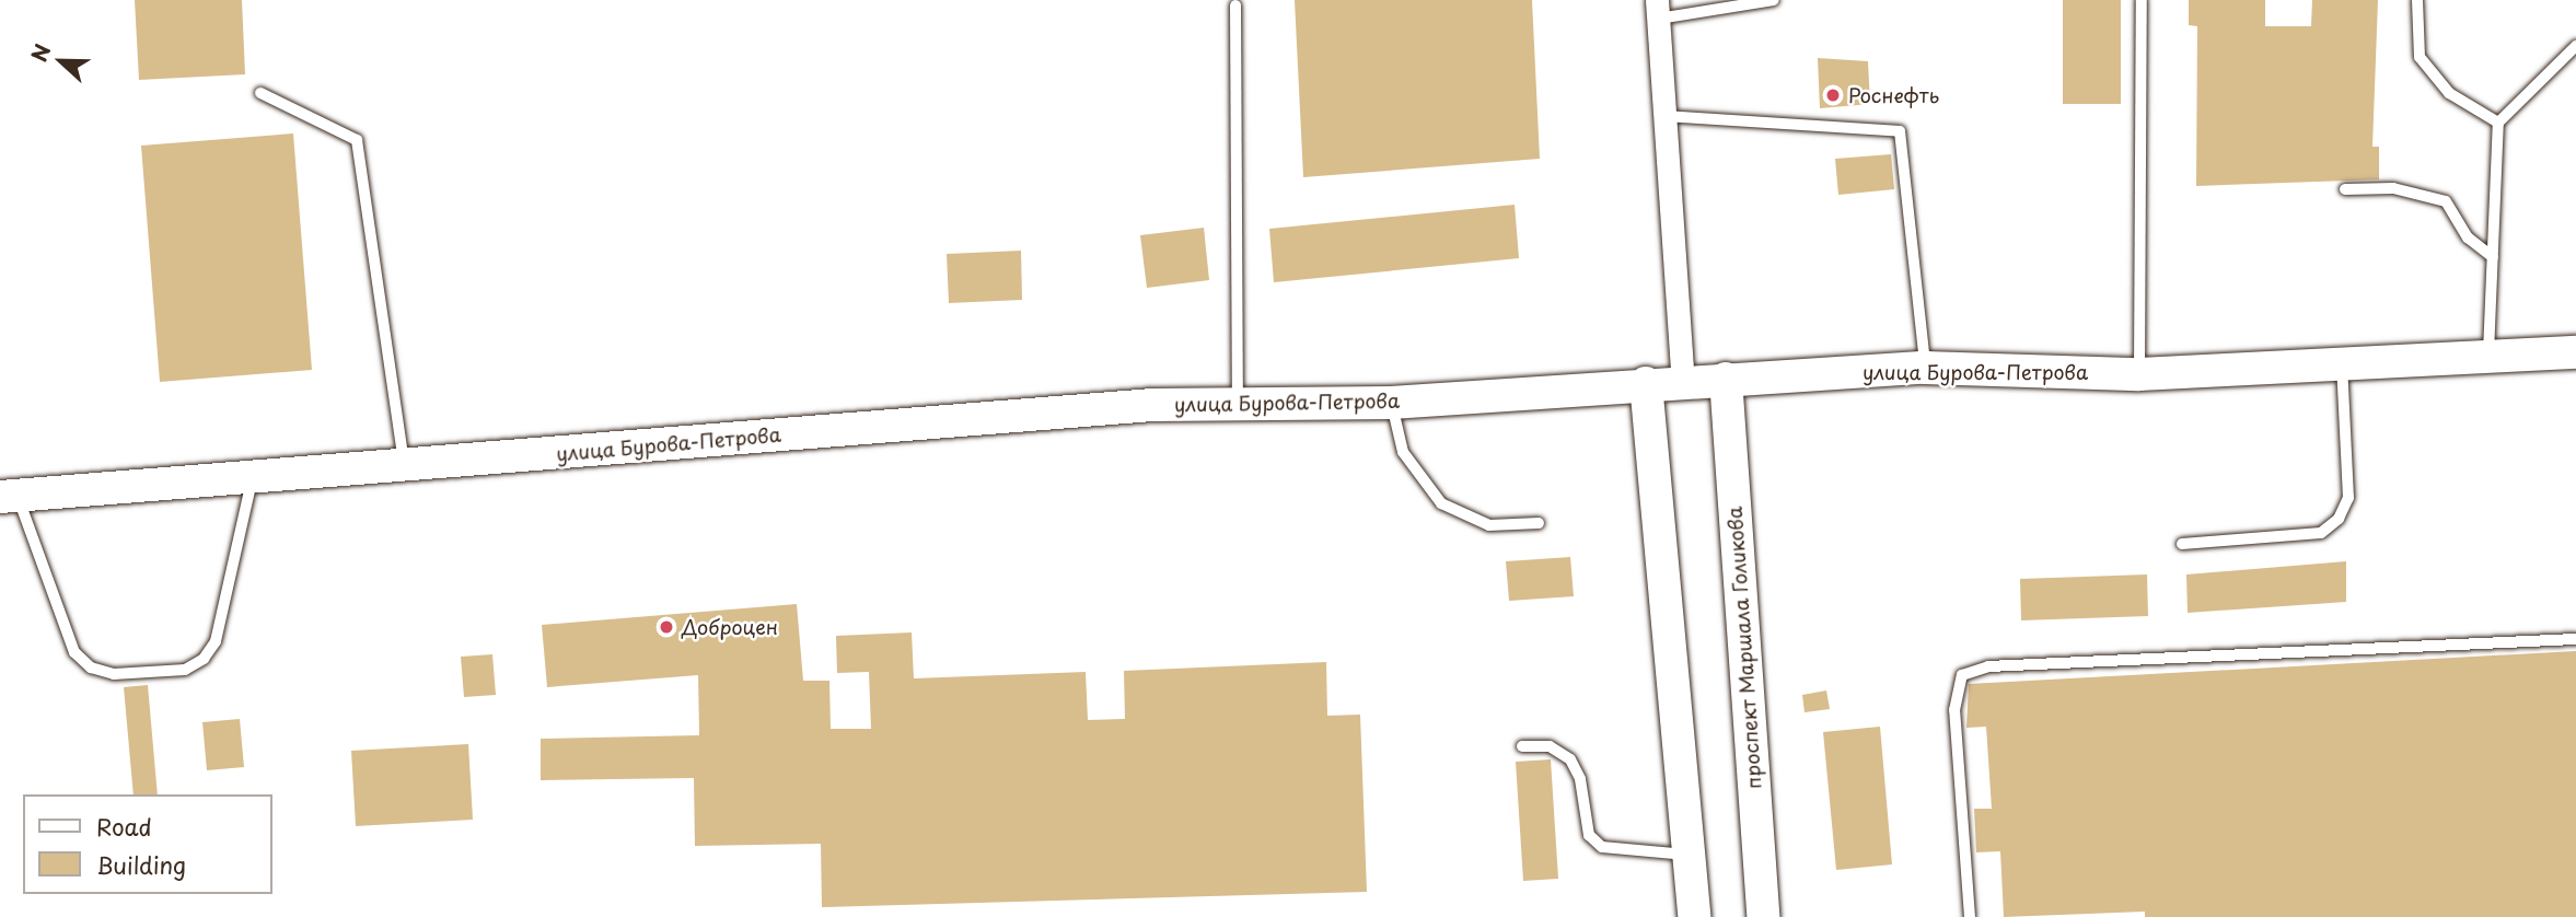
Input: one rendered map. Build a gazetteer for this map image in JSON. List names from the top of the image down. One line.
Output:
{"streets":{"main road":["улица Бурова-Петрова","проспект Маршала Голикова"]},"crossings":[["улица Бурова-Петрова","проспект Маршала Голикова"]],"places":["Роснефть","Доброцен"],"legend":["Road","Building"],"north":"left"}
